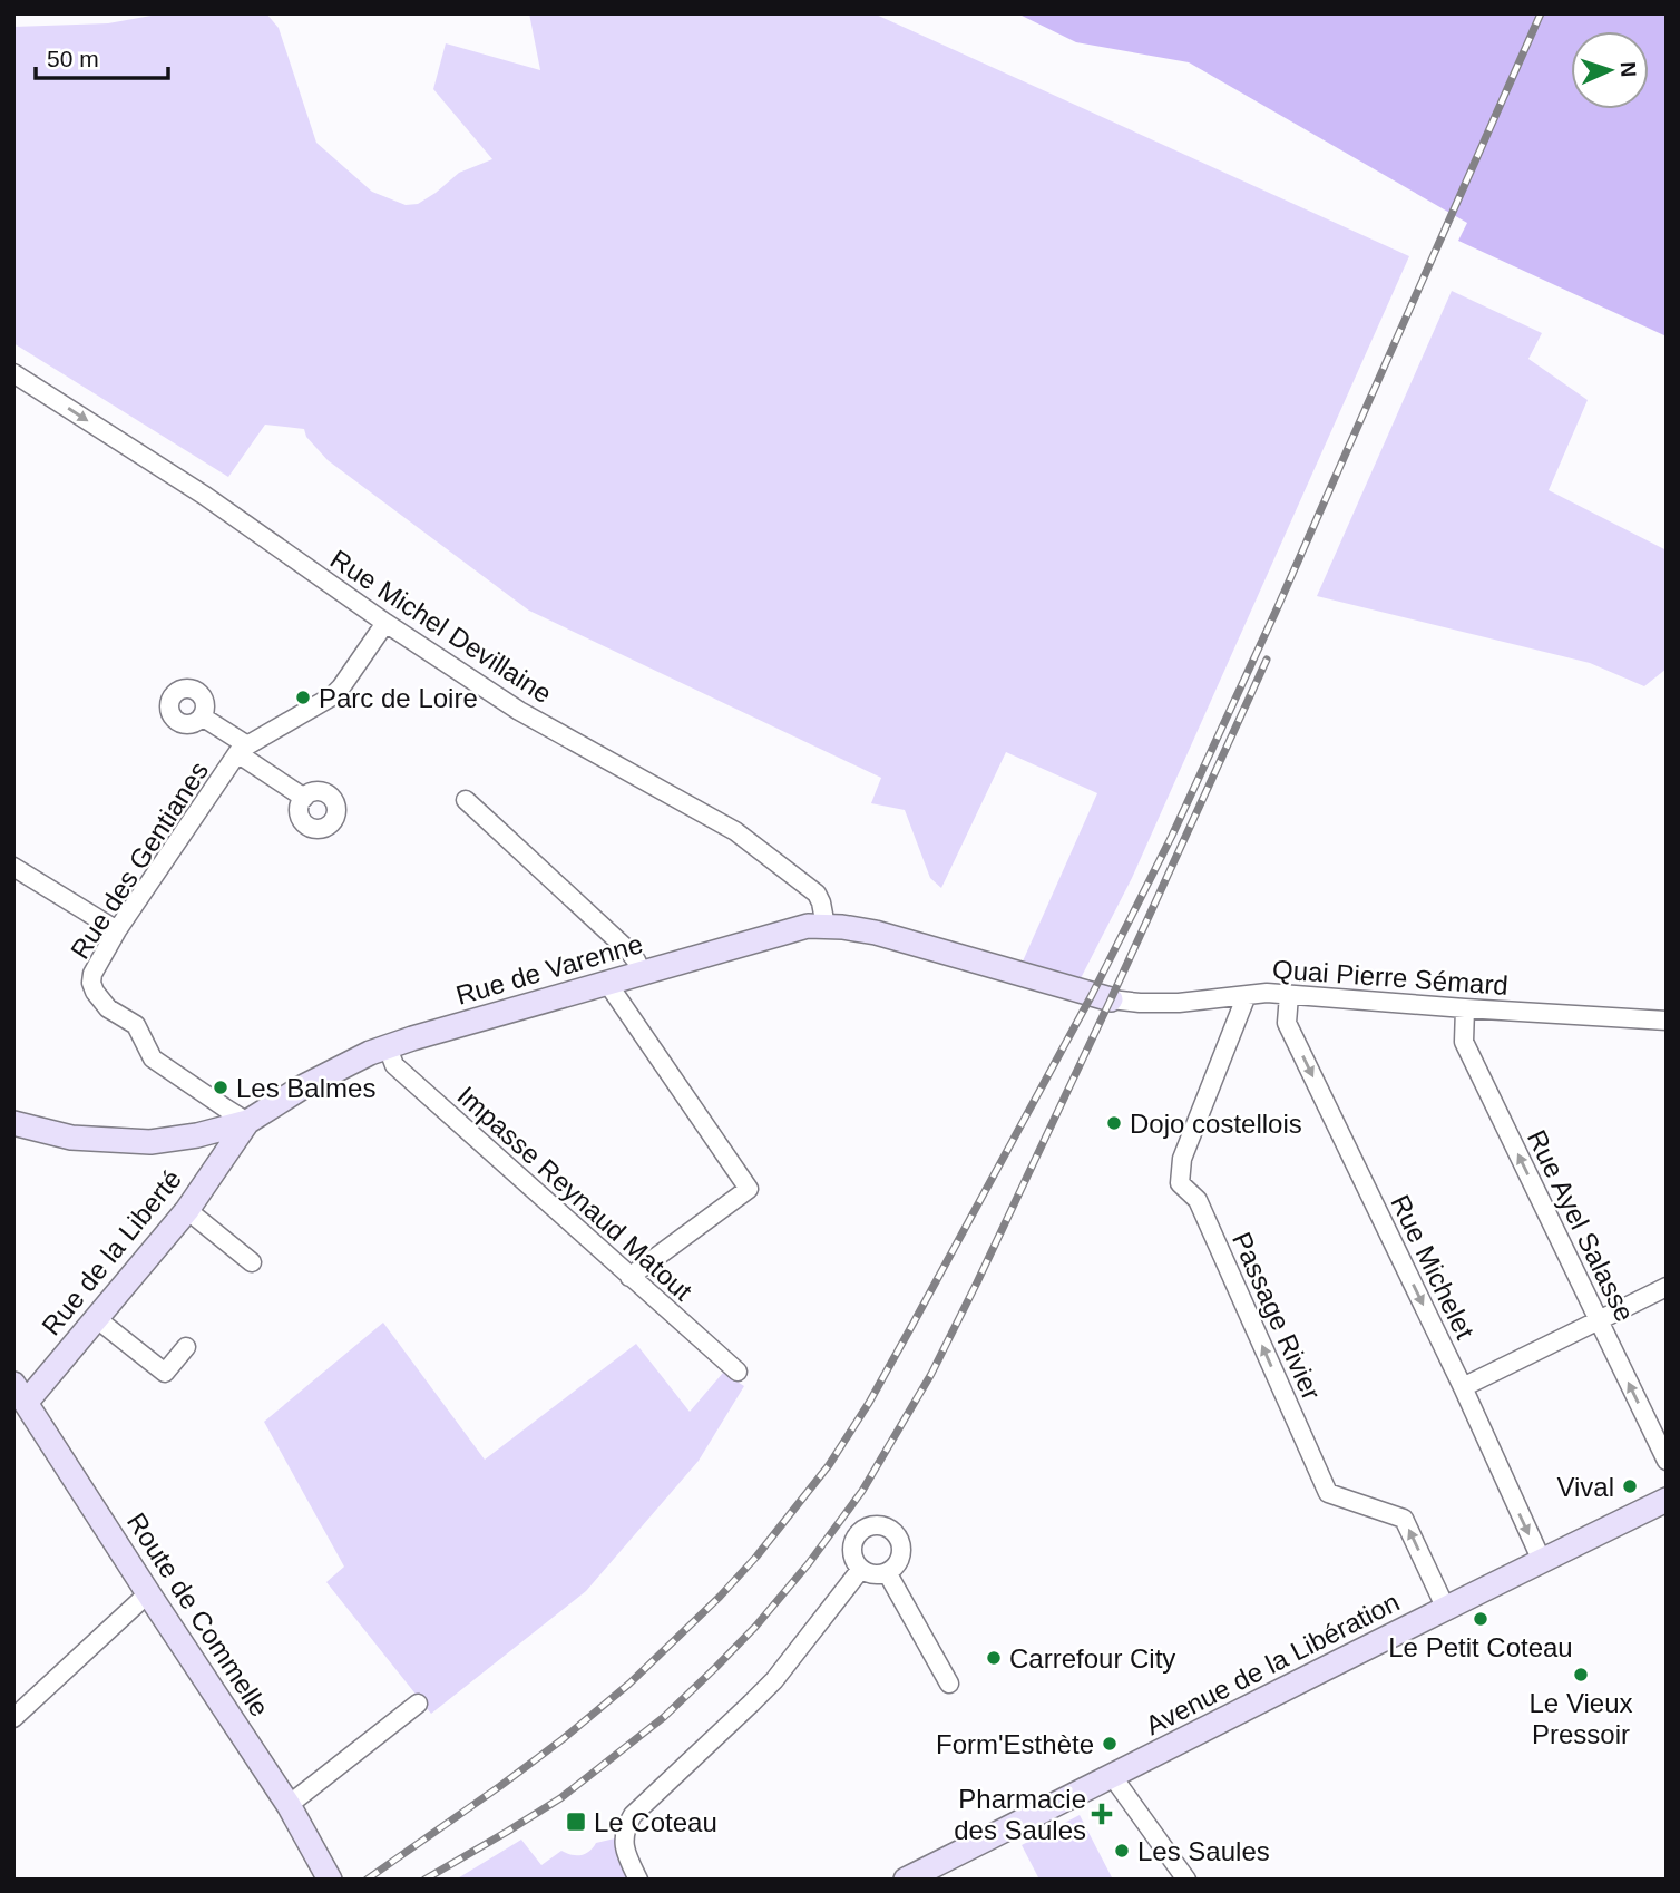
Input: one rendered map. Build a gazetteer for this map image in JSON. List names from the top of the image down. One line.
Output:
{"streets":{"street":["Rue Michel Devillaine","Rue des Gentianes","Rue de Varenne","Quai Pierre Sémard","Impasse Reynaud Matout","Rue Ayel Salasse","Rue de la Liberté","Rue Michelet","Passage Rivier","Route de Commelle","Avenue de la Libération"]},"crossings":[["Rue Michel Devillaine","Rue des Gentianes"],["Rue Michel Devillaine","Rue de Varenne"],["Rue des Gentianes","Rue de Varenne"],["Rue des Gentianes","Rue de la Liberté"],["Rue de Varenne","Quai Pierre Sémard"],["Rue de Varenne","Impasse Reynaud Matout"],["Rue de Varenne","Rue de la Liberté"],["Quai Pierre Sémard","Rue Ayel Salasse"],["Quai Pierre Sémard","Rue Michelet"],["Quai Pierre Sémard","Passage Rivier"],["Rue de la Liberté","Route de Commelle"],["Rue Michelet","Avenue de la Libération"],["Passage Rivier","Avenue de la Libération"]],"one_way":["Rue Michel Devillaine","Rue Ayel Salasse","Rue Michelet","Passage Rivier"],"places":{"other":["Parc de Loire","Les Balmes","Dojo costellois","Vival","Le Petit Coteau","Carrefour City","Le Vieux Pressoir","Form'Esthète","Les Saules"],"health":["Pharmacie des Saules"],"transit":["Le Coteau"]},"scale_bar":"50 m","north":"right"}
